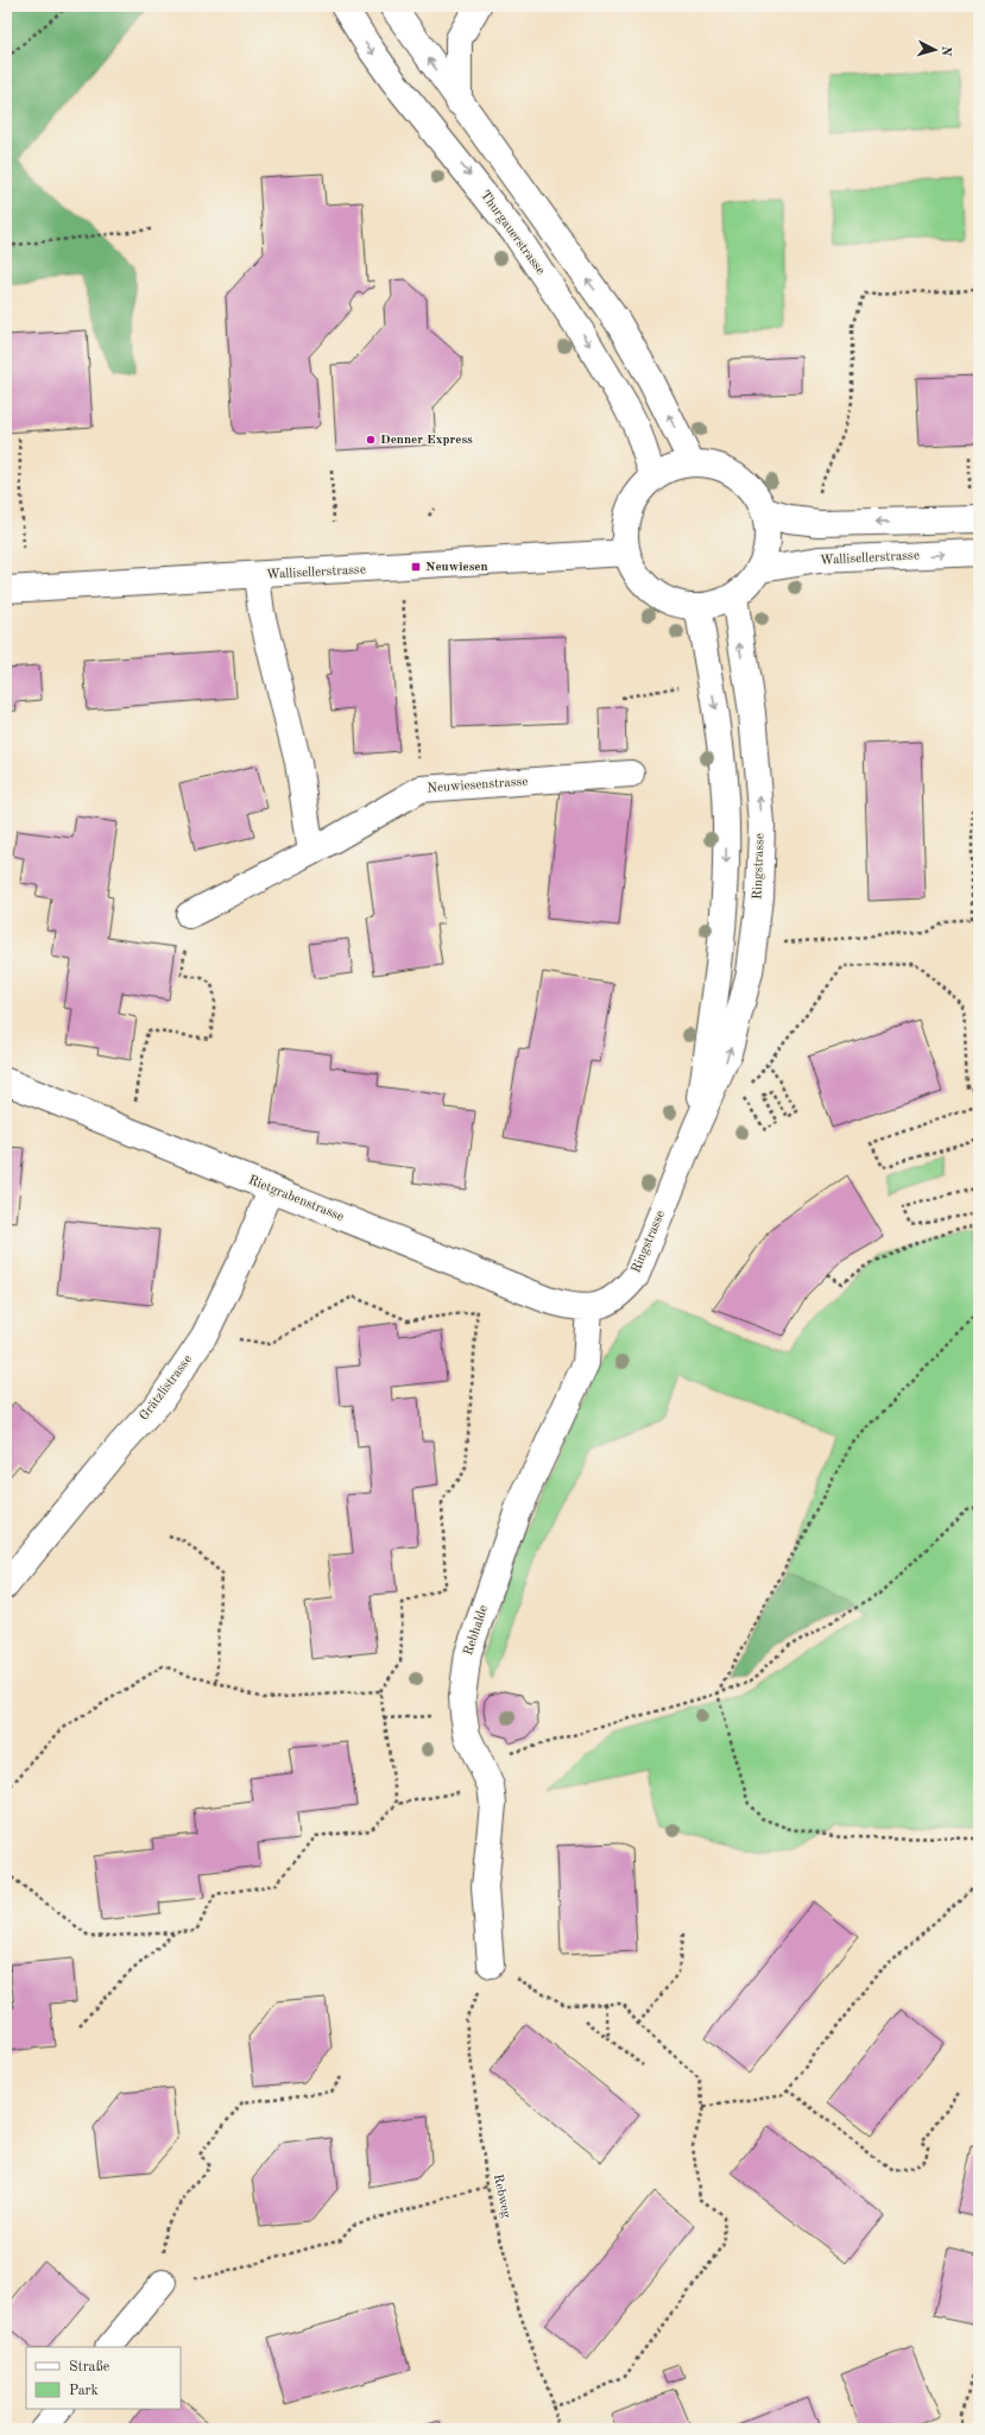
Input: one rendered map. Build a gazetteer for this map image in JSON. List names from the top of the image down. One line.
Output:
{"streets":{"main road":["Thurgauerstrasse","Wallisellerstrasse","Neuwiesenstrasse","Ringstrasse","Rietgrabenstrasse","Grätzlistrasse","Rebhalde"],"path":["Rebweg"]},"crossings":[["Thurgauerstrasse","Wallisellerstrasse"],["Thurgauerstrasse","Ringstrasse"],["Wallisellerstrasse","Ringstrasse"],["Ringstrasse","Rietgrabenstrasse"],["Ringstrasse","Rebhalde"],["Rietgrabenstrasse","Grätzlistrasse"],["Rietgrabenstrasse","Rebhalde"],["Rebhalde","Rebweg"]],"places":{"other":["Denner Express"],"transit":["Neuwiesen"]},"legend":["Straße","Park"],"north":"right"}
